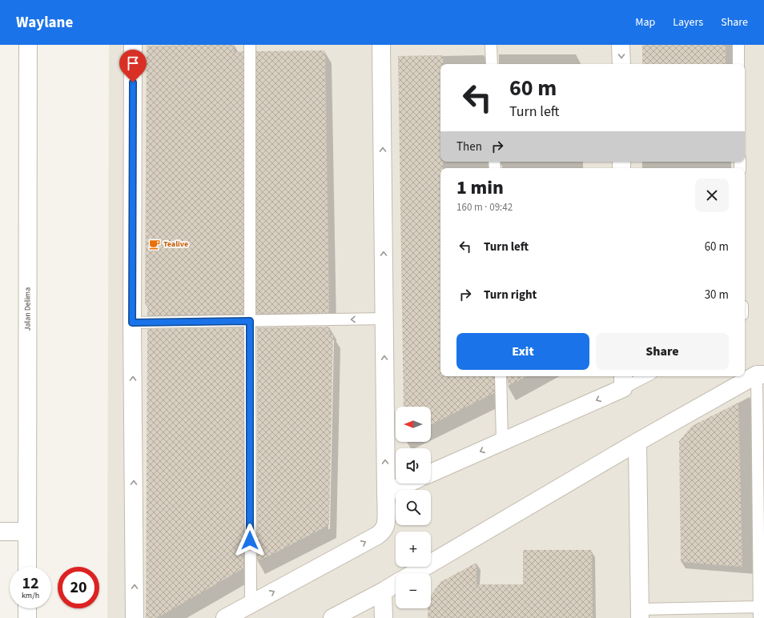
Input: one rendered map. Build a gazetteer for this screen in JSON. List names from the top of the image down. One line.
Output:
{"streets":{"street":["Jalan Delima"]},"places":{"cafe":["Tealive"]},"north":"left","page":{"header":"Waylane","nav":["Map","Layers","Share"],"turn":["60 m","Turn left"],"then":"Then","heading":["1 min","160 m · 09:42"],"list":[{"name":"Turn left","value":"60 m"},{"name":"Turn right","value":"30 m"}],"buttons":["Exit","Share"],"map_buttons":["+","−"],"speed":"12 km/h","limit":"20"}}
